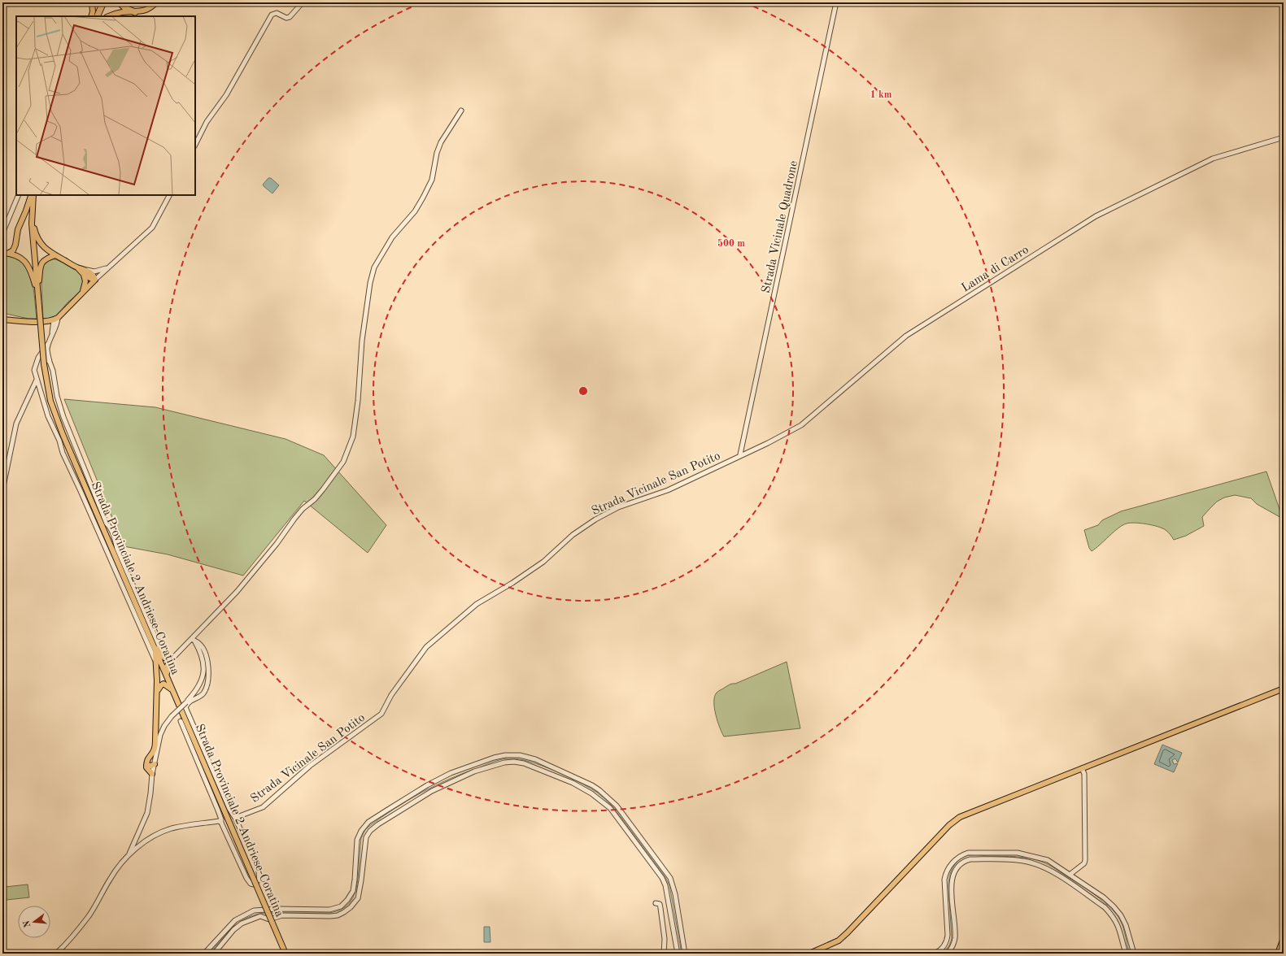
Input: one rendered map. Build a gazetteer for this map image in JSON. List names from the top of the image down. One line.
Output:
{"streets":{"main road":["Strada Provinciale 2 Andriese-Coratina"],"street":["Strada Vicinale Quadrone","Lama di Carro","Strada Vicinale San Potito"]},"crossings":[["Strada Vicinale Quadrone","Lama di Carro"],["Strada Vicinale Quadrone","Strada Vicinale San Potito"],["Lama di Carro","Strada Vicinale San Potito"]],"north":"left","rings":["1 km","500 m"]}
